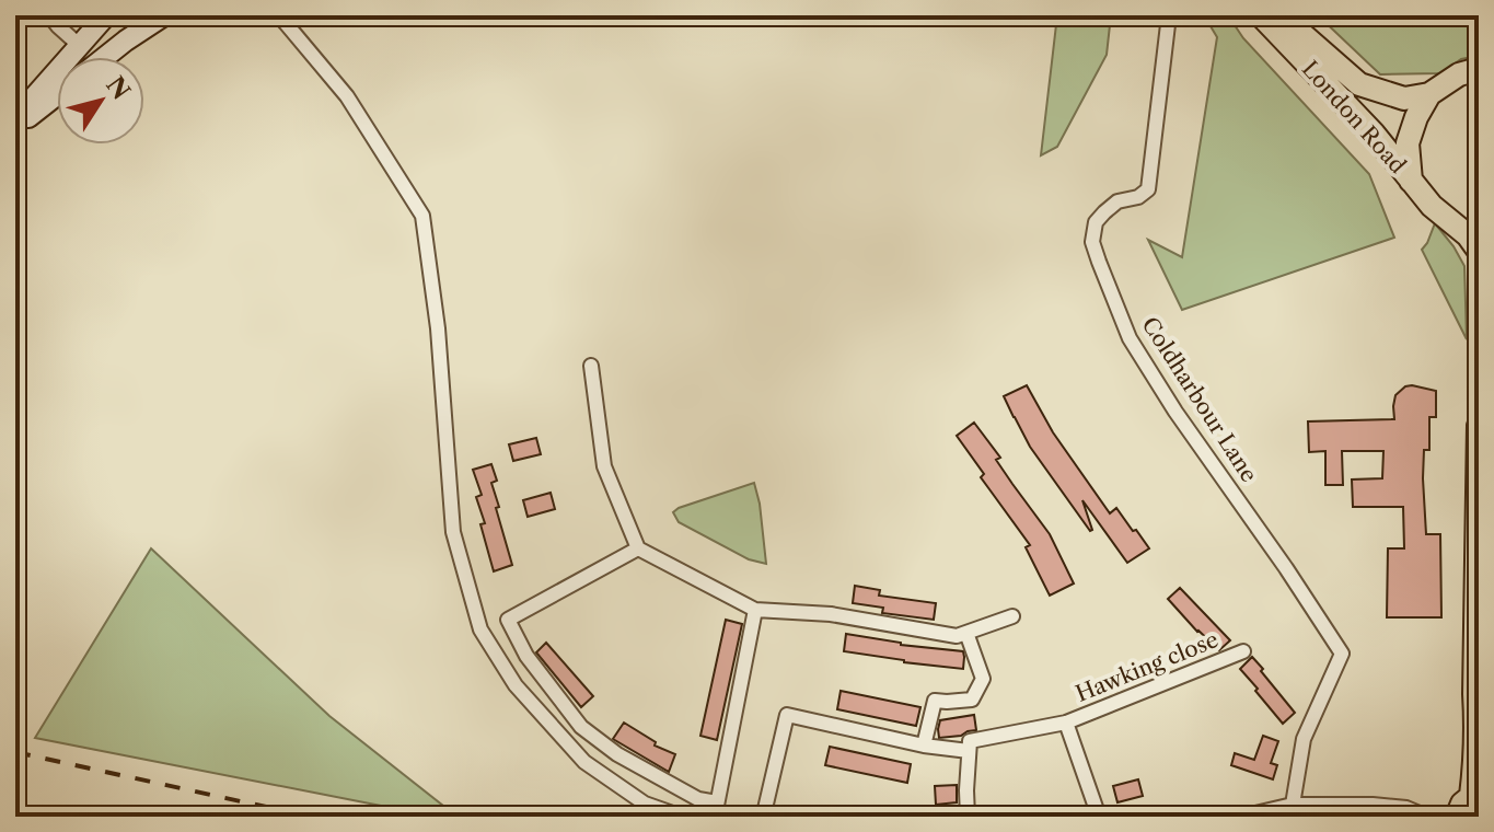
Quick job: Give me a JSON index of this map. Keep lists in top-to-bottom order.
{
  "streets": {
    "main road": ["London Road"],
    "street": ["Coldharbour Lane", "Hawking close"]
  },
  "north": "top right"
}
